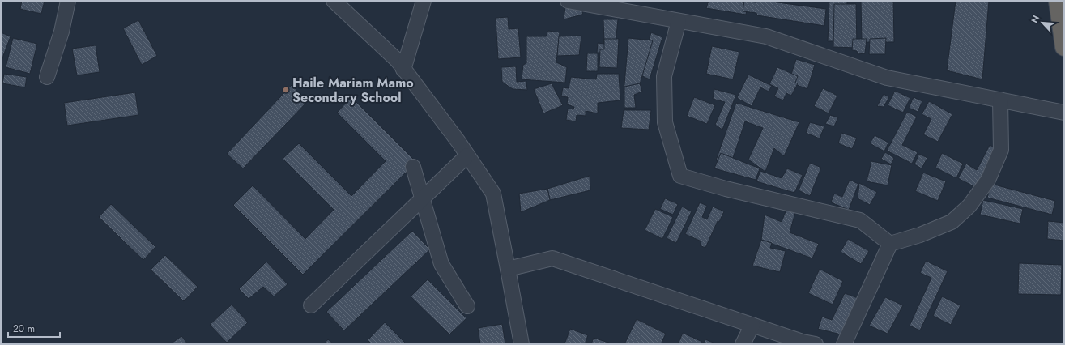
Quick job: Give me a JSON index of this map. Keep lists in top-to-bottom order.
{
  "places": ["Haile Mariam Mamo Secondary School"],
  "scale_bar": "20 m",
  "north": "top left"
}
